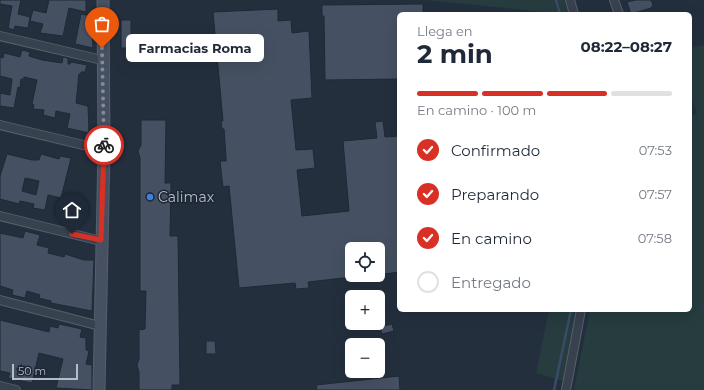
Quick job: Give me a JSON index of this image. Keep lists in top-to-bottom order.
{
  "places": ["Farmacias Roma", "Calimax"],
  "scale_bar": "50 m",
  "page": {
    "heading": ["2 min", "Llega en", "08:22–08:27"],
    "bubble": "Farmacias Roma",
    "bar": "En camino · 100 m",
    "list": [
      ["Confirmado", "07:53"],
      ["Preparando", "07:57"],
      ["En camino", "07:58"],
      "Entregado"
    ],
    "map_buttons": ["+", "−"],
    "scale": "50 m"
  }
}
